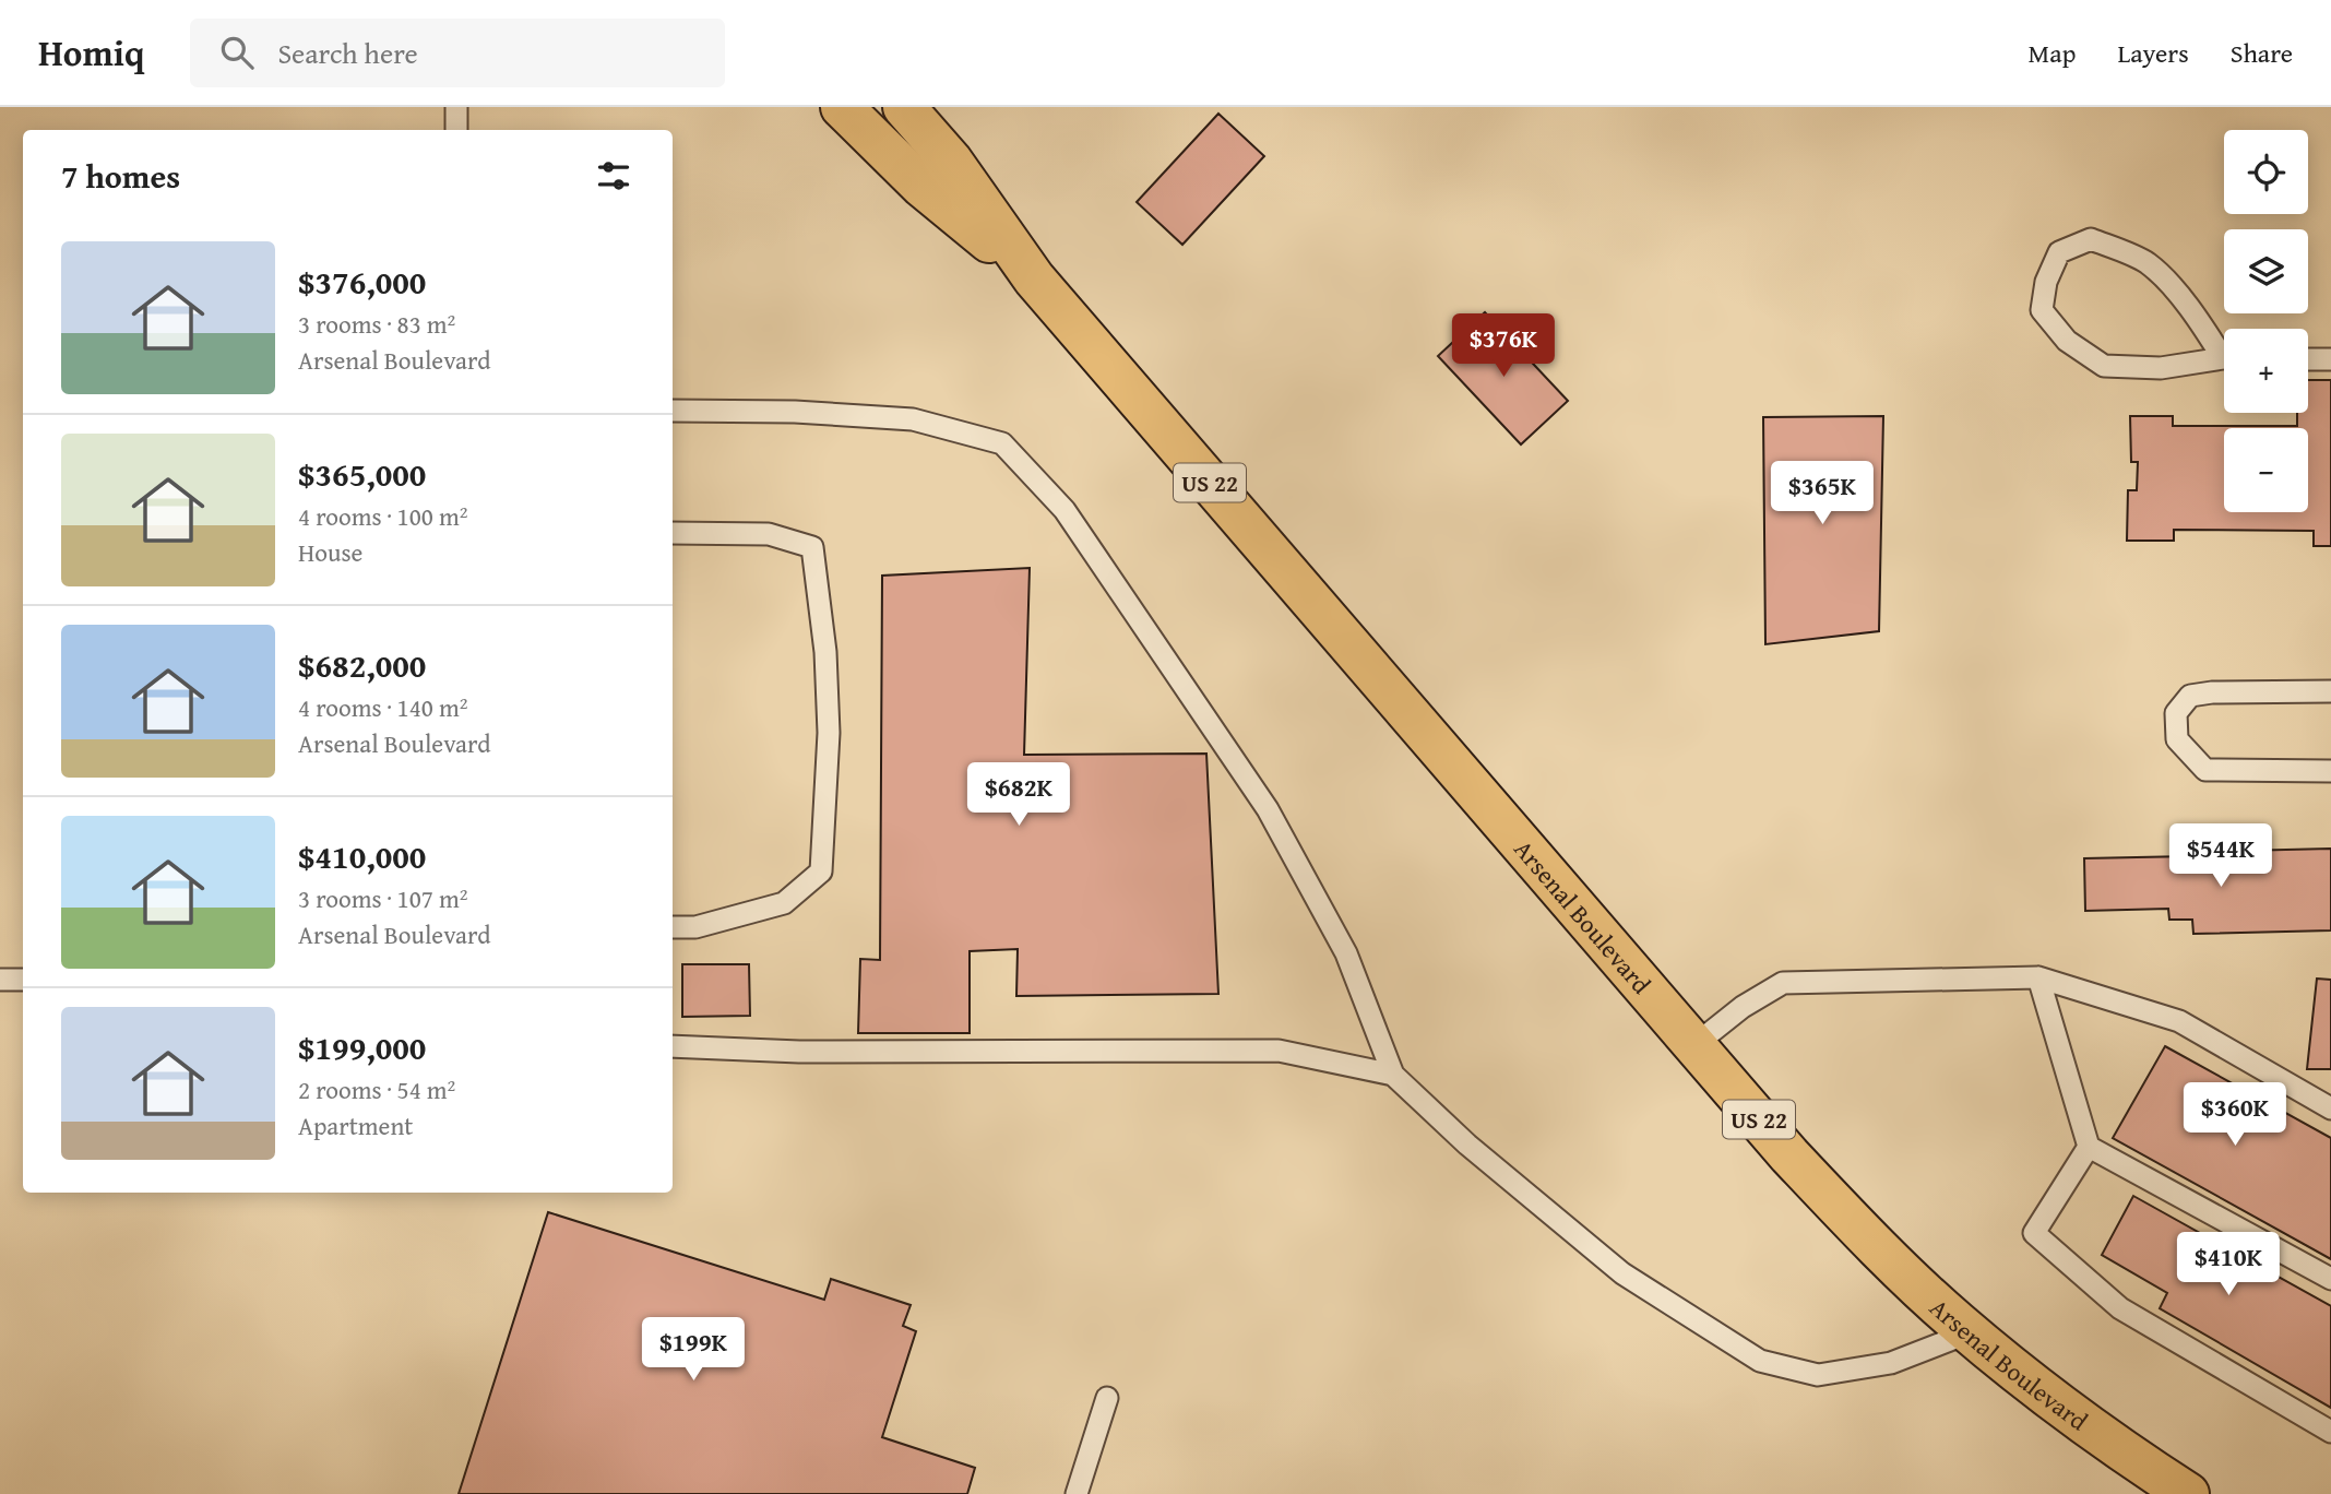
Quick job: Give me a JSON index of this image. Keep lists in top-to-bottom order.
{
  "streets": {
    "main road": ["US 22", "Arsenal Boulevard"]
  },
  "page": {
    "header": "Homiq",
    "search": "Search here",
    "nav": ["Map", "Layers", "Share"],
    "map_buttons": ["+", "−"],
    "heading": "7 homes",
    "list": [
      {
        "name": "$376,000",
        "note": "3 rooms · 83 m² · Arsenal Boulevard"
      },
      {
        "name": "$365,000",
        "note": "4 rooms · 100 m² · House"
      },
      {
        "name": "$682,000",
        "note": "4 rooms · 140 m² · Arsenal Boulevard"
      },
      {
        "name": "$410,000",
        "note": "3 rooms · 107 m² · Arsenal Boulevard"
      },
      {
        "name": "$199,000",
        "note": "2 rooms · 54 m² · Apartment"
      }
    ],
    "price": [
      "$376K",
      "$365K",
      "$682K",
      "$544K",
      "$360K",
      "$410K",
      "$199K"
    ]
  }
}
